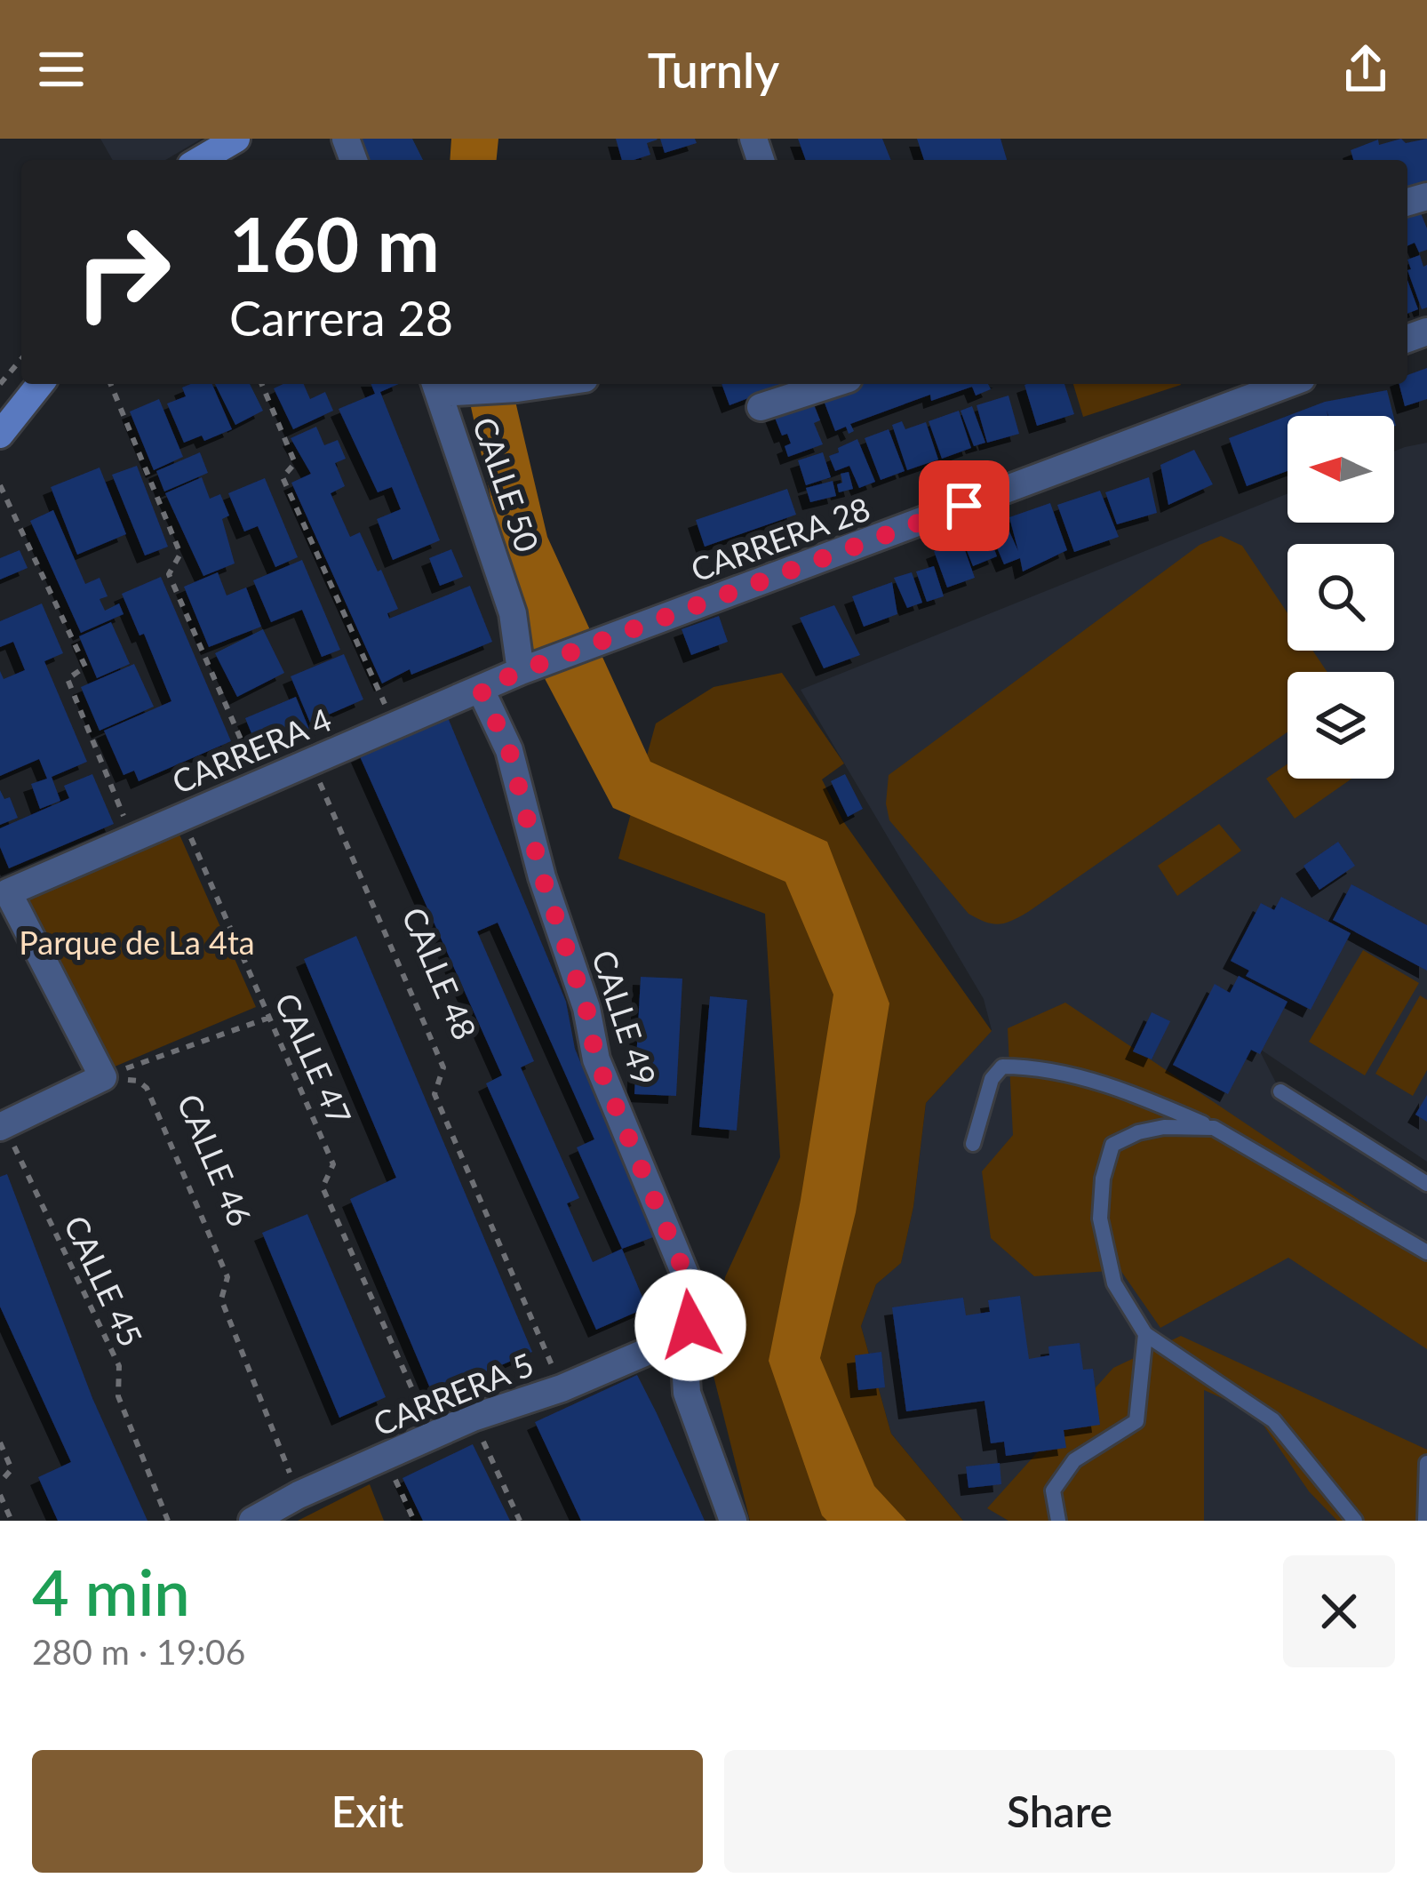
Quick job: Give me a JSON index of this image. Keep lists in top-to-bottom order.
{
  "streets": {
    "street": [
      "CALLE 50",
      "CARRERA 28",
      "CARRERA 4",
      "CALLE 49",
      "CARRERA 5"
    ],
    "path": [
      "CALLE 48",
      "CALLE 47",
      "CALLE 46",
      "CALLE 45"
    ]
  },
  "crossings": [
    ["CALLE 50", "CARRERA 28"],
    ["CALLE 50", "CARRERA 4"],
    ["CARRERA 28", "CARRERA 4"],
    ["CARRERA 4", "CALLE 48"],
    ["CARRERA 4", "CALLE 49"],
    ["CARRERA 4", "CALLE 47"],
    ["CARRERA 4", "CALLE 46"],
    ["CALLE 48", "CARRERA 5"],
    ["CALLE 49", "CARRERA 5"],
    ["CALLE 47", "CARRERA 5"],
    ["CALLE 46", "CARRERA 5"]
  ],
  "parks": ["Parque de La 4ta"],
  "north": "left",
  "page": {
    "header": "Turnly",
    "turn": ["160 m", "Carrera 28"],
    "heading": ["4 min", "280 m · 19:06"],
    "buttons": ["Exit", "Share"]
  }
}
